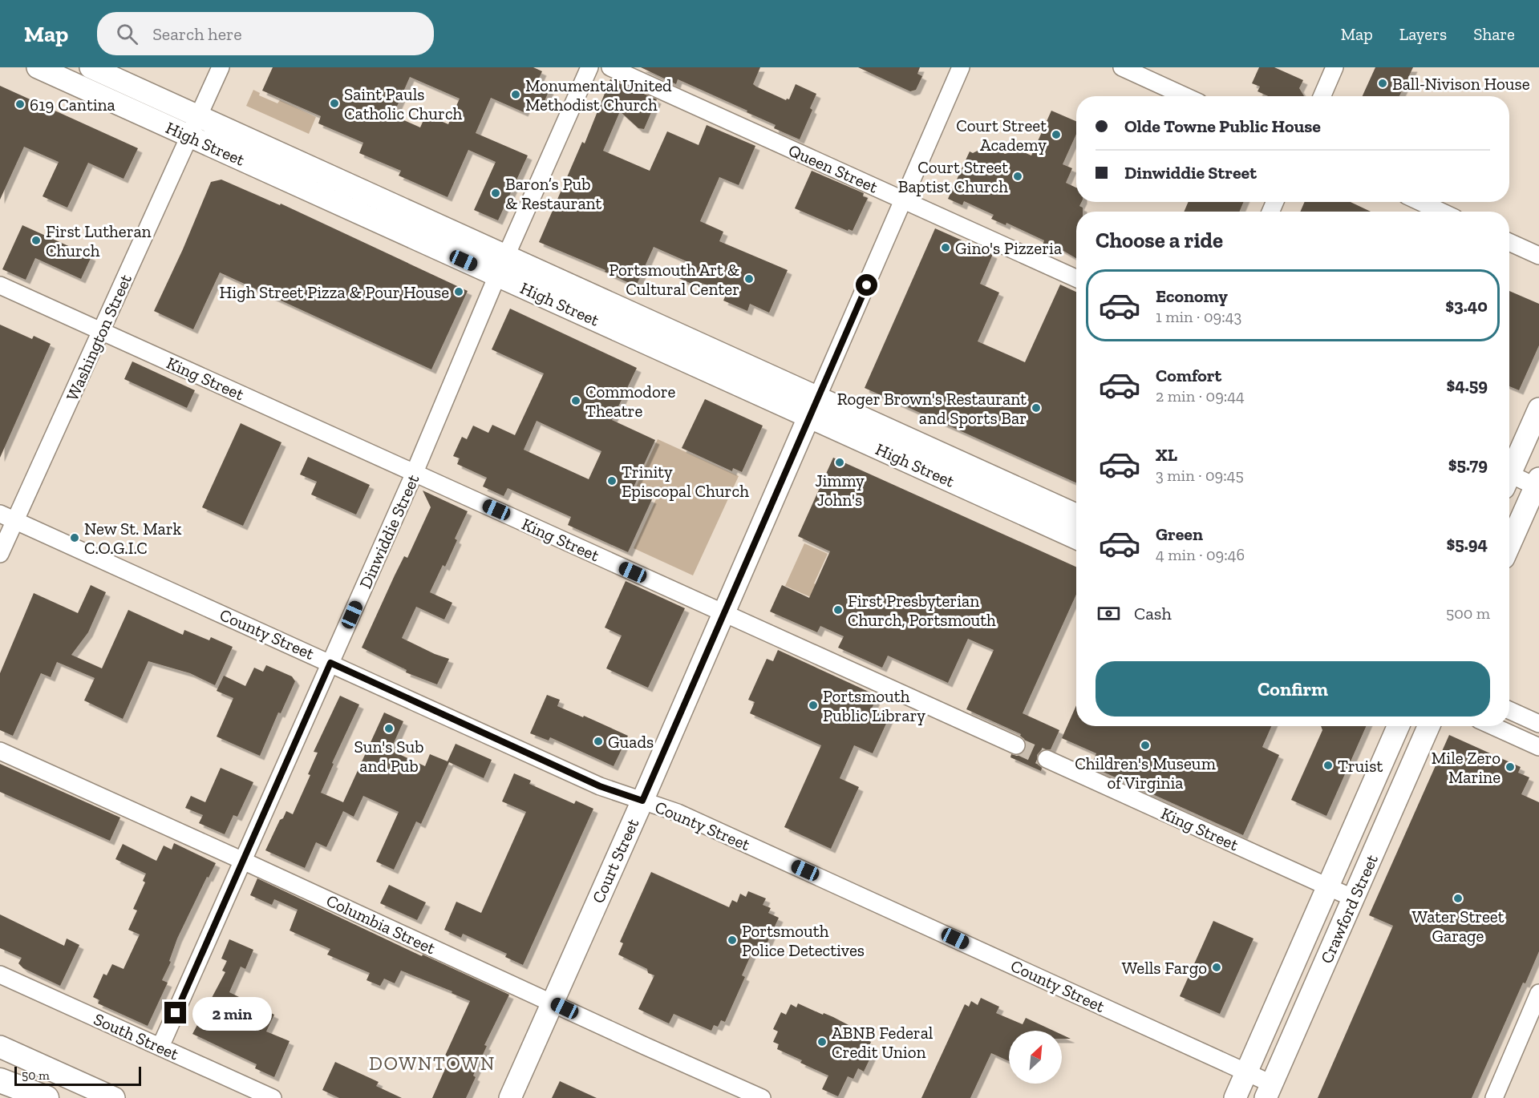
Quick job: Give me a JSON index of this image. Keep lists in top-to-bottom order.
{
  "streets": {
    "main road": ["High Street", "Court Street", "Crawford Street"],
    "street": [
      "Queen Street",
      "Washington Street",
      "King Street",
      "Dinwiddie Street",
      "County Street",
      "Columbia Street",
      "South Street"
    ]
  },
  "crossings": [
    ["High Street", "Washington Street"],
    ["High Street", "Dinwiddie Street"],
    ["High Street", "Court Street"],
    ["Queen Street", "Court Street"],
    ["Washington Street", "King Street"],
    ["Washington Street", "County Street"],
    ["King Street", "Dinwiddie Street"],
    ["King Street", "Court Street"],
    ["King Street", "Crawford Street"],
    ["Dinwiddie Street", "County Street"],
    ["Dinwiddie Street", "Columbia Street"],
    ["Dinwiddie Street", "South Street"],
    ["County Street", "Court Street"],
    ["County Street", "Crawford Street"],
    ["Court Street", "Columbia Street"]
  ],
  "districts": ["DOWNTOWN"],
  "places": [
    "Ball-Nivison House",
    "Monumental United Methodist Church",
    "Saint Pauls Catholic Church",
    "619 Cantina",
    "Court Street Academy",
    "Court Street Baptist Church",
    "Baron’s Pub & Restaurant",
    "First Lutheran Church",
    "Gino's Pizzeria",
    "Portsmouth Art & Cultural Center",
    "High Street Pizza & Pour House",
    "Commodore Theatre",
    "Roger Brown's Restaurant and Sports Bar",
    "Jimmy John's",
    "Trinity Episcopal Church",
    "New St. Mark C.O.G.I.C",
    "First Presbyterian Church, Portsmouth",
    "Portsmouth Public Library",
    "Sun's Sub and Pub",
    "Guads",
    "Children's Museum of Virginia",
    "Truist",
    "Mile Zero Marine",
    "Water Street Garage",
    "Portsmouth Police Detectives",
    "Wells Fargo",
    "ABNB Federal Credit Union"
  ],
  "scale_bar": "50 m",
  "north": "top right",
  "page": {
    "header": "Map",
    "search": "Search here",
    "nav": ["Map", "Layers", "Share"],
    "banner": ["Olde Towne Public House", "Dinwiddie Street"],
    "heading": "Choose a ride",
    "list": [
      {
        "name": "Economy",
        "note": "1 min · 09:43",
        "value": "$3.40"
      },
      {
        "name": "Comfort",
        "note": "2 min · 09:44",
        "value": "$4.59"
      },
      {
        "name": "XL",
        "note": "3 min · 09:45",
        "value": "$5.79"
      },
      {
        "name": "Green",
        "note": "4 min · 09:46",
        "value": "$5.94"
      }
    ],
    "pay": ["Cash", "500 m"],
    "buttons": "Confirm",
    "bubble": "2 min",
    "scale": "50 m"
  }
}
